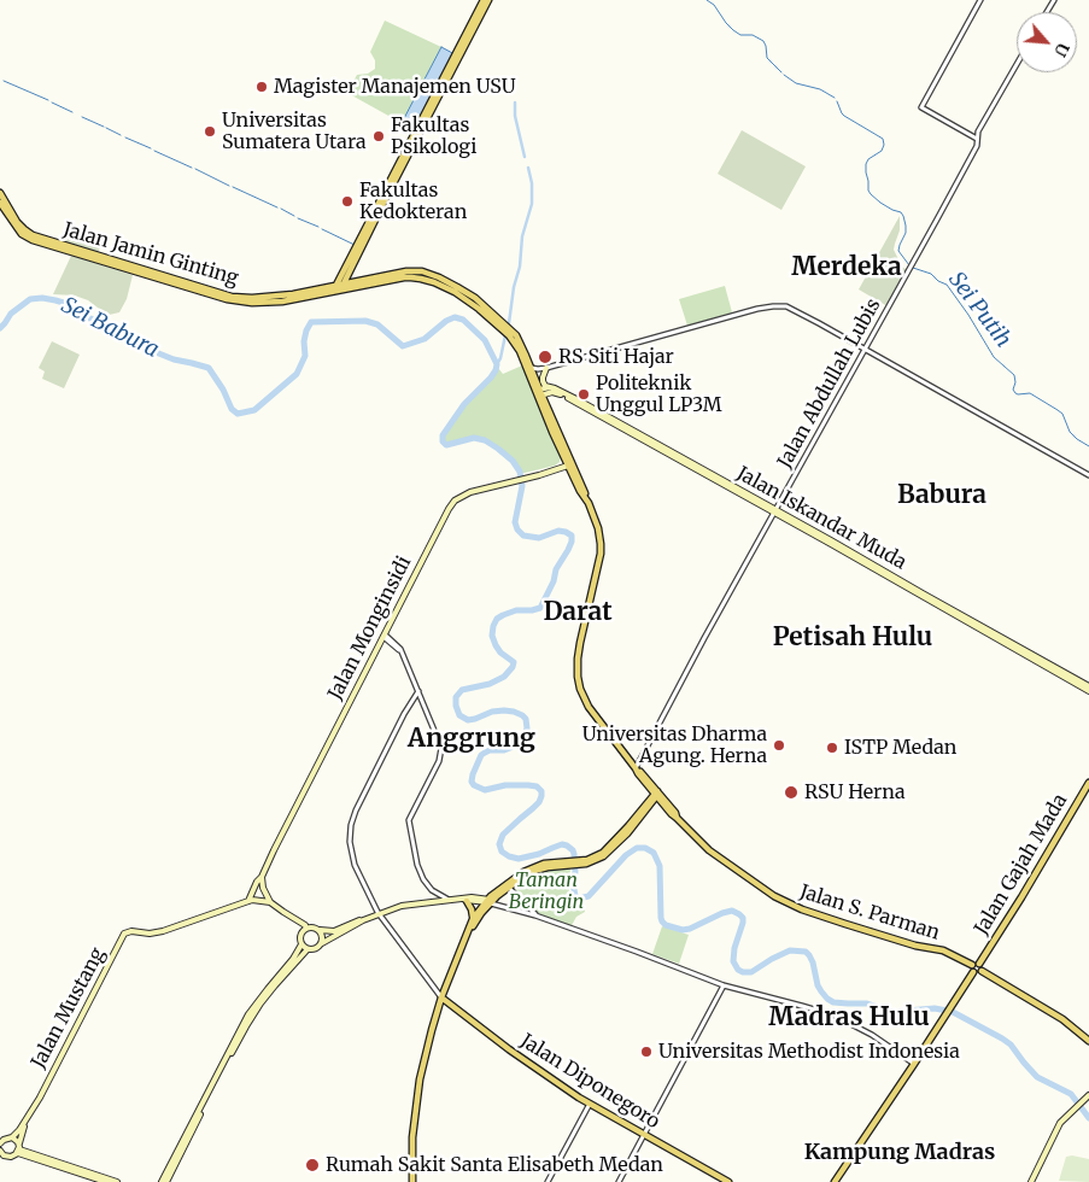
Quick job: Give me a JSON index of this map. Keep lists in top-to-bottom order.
{
  "streets": {
    "main road": [
      "Jalan Jamin Ginting",
      "Jalan Iskandar Muda",
      "Jalan Monginsidi",
      "Jalan Gajah Mada",
      "Jalan S. Parman",
      "Jalan Mustang",
      "Jalan Diponegoro"
    ],
    "street": ["Jalan Abdullah Lubis"]
  },
  "crossings": [
    ["Jalan Jamin Ginting", "Jalan Iskandar Muda"],
    ["Jalan Abdullah Lubis", "Jalan Iskandar Muda"],
    ["Jalan Abdullah Lubis", "Jalan S. Parman"],
    ["Jalan Monginsidi", "Jalan Mustang"]
  ],
  "districts": [
    "Merdeka",
    "Babura",
    "Darat",
    "Petisah Hulu",
    "Anggrung",
    "Madras Hulu",
    "Kampung Madras"
  ],
  "water": ["Sei Putih", "Sei Babura"],
  "parks": ["Taman Beringin"],
  "places": [
    "Magister Manajemen USU",
    "Universitas Sumatera Utara",
    "Fakultas Psikologi",
    "Fakultas Kedokteran",
    "RS Siti Hajar",
    "Politeknik Unggul LP3M",
    "Universitas Dharma Agung. Herna",
    "ISTP Medan",
    "RSU Herna",
    "Universitas Methodist Indonesia",
    "Rumah Sakit Santa Elisabeth Medan"
  ],
  "north": "bottom right"
}
